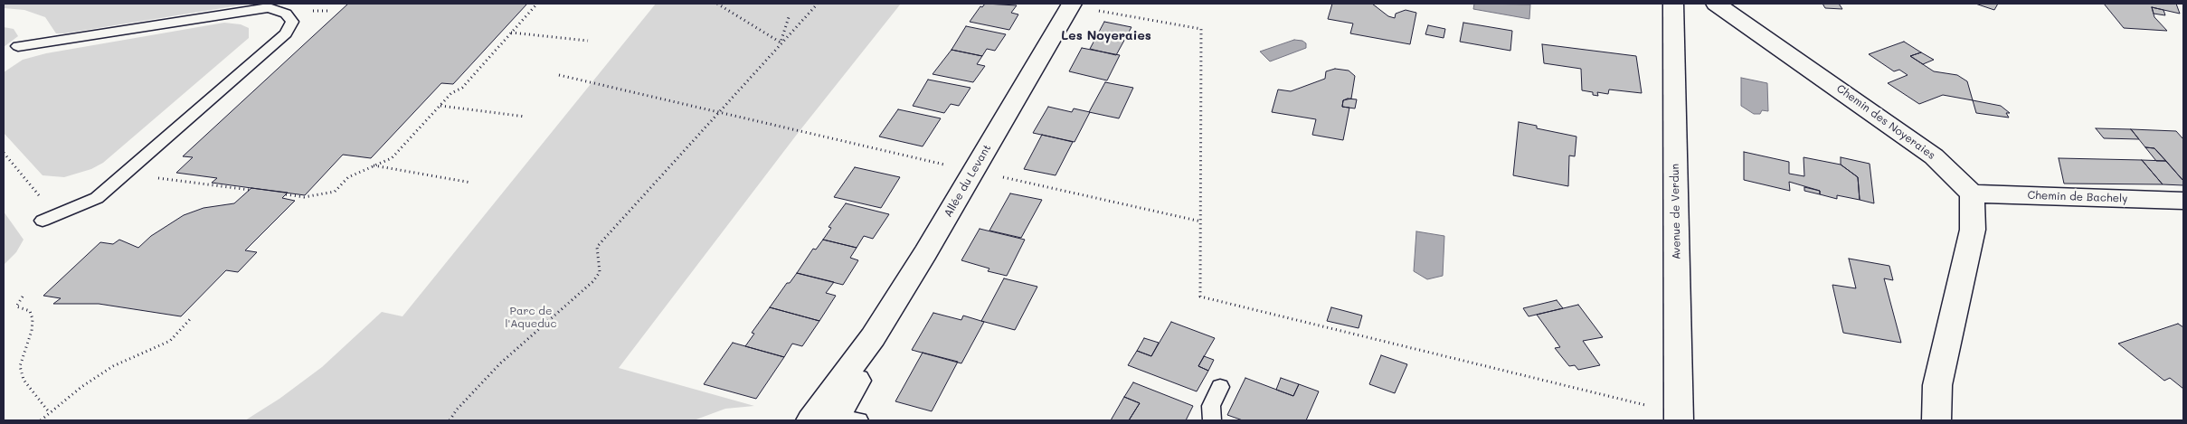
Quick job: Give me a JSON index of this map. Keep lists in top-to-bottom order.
{
  "streets": {
    "street": [
      "Chemin des Noyeraies",
      "Allée du Levant",
      "Chemin de Bachely",
      "Avenue de Verdun"
    ]
  },
  "crossings": [
    ["Chemin des Noyeraies", "Chemin de Bachely"]
  ],
  "districts": ["Les Noyeraies"],
  "parks": ["Parc de l'Aqueduc"]
}
